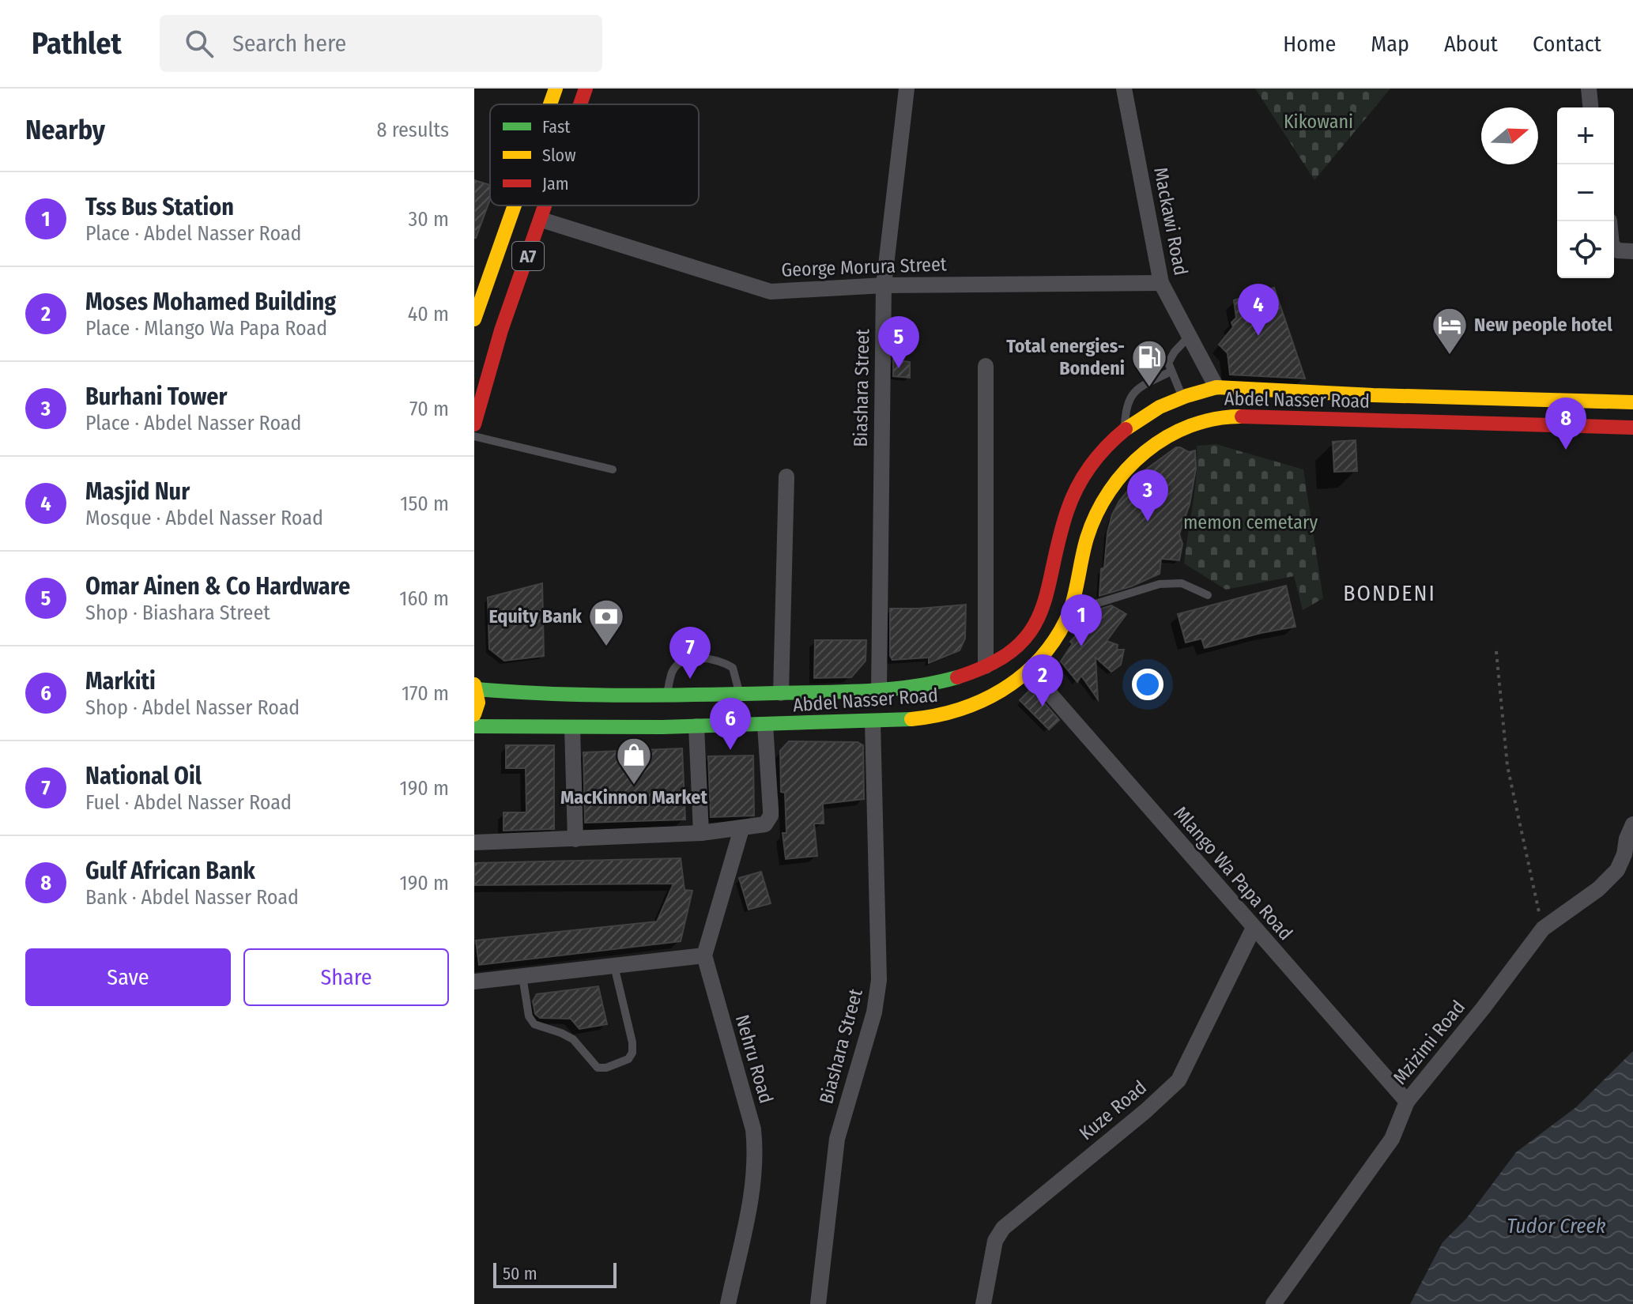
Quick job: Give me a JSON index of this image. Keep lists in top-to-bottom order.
{
  "streets": {
    "main road": ["A7", "Abdel Nasser Road"],
    "street": [
      "Mackawi Road",
      "George Morura Street",
      "Biashara Street",
      "Mlango Wa Papa Road",
      "Mzizimi Road",
      "Nehru Road",
      "Kuze Road"
    ]
  },
  "crossings": [
    ["Mackawi Road", "George Morura Street"],
    ["Mackawi Road", "Abdel Nasser Road"],
    ["A7", "George Morura Street"],
    ["George Morura Street", "Biashara Street"],
    ["Biashara Street", "Abdel Nasser Road"],
    ["Abdel Nasser Road", "Mlango Wa Papa Road"],
    ["Mlango Wa Papa Road", "Mzizimi Road"],
    ["Mlango Wa Papa Road", "Kuze Road"]
  ],
  "districts": ["BONDENI"],
  "water": ["Tudor Creek"],
  "parks": ["Kikowani", "memon cemetary"],
  "places": {
    "hotel": ["New people hotel"],
    "fuel station": ["Total energies- Bondeni"],
    "bank": ["Equity Bank"],
    "shop": ["MacKinnon Market"]
  },
  "legend": ["Fast", "Slow", "Jam"],
  "scale_bar": "50 m",
  "north": "right",
  "page": {
    "header": "Pathlet",
    "search": "Search here",
    "nav": [
      "Home",
      "Map",
      "About",
      "Contact"
    ],
    "heading": ["Nearby", "8 results"],
    "map_buttons": ["+", "−"],
    "list": [
      {
        "mark": "1",
        "name": "Tss Bus Station",
        "note": "Place · Abdel Nasser Road",
        "value": "30 m"
      },
      {
        "mark": "2",
        "name": "Moses Mohamed Building",
        "note": "Place · Mlango Wa Papa Road",
        "value": "40 m"
      },
      {
        "mark": "3",
        "name": "Burhani Tower",
        "note": "Place · Abdel Nasser Road",
        "value": "70 m"
      },
      {
        "mark": "4",
        "name": "Masjid Nur",
        "note": "Mosque · Abdel Nasser Road",
        "value": "150 m"
      },
      {
        "mark": "5",
        "name": "Omar Ainen & Co Hardware",
        "note": "Shop · Biashara Street",
        "value": "160 m"
      },
      {
        "mark": "6",
        "name": "Markiti",
        "note": "Shop · Abdel Nasser Road",
        "value": "170 m"
      },
      {
        "mark": "7",
        "name": "National Oil",
        "note": "Fuel · Abdel Nasser Road",
        "value": "190 m"
      },
      {
        "mark": "8",
        "name": "Gulf African Bank",
        "note": "Bank · Abdel Nasser Road",
        "value": "190 m"
      }
    ],
    "pins": [
      "4",
      "5",
      "8",
      "3",
      "1",
      "7",
      "2",
      "6"
    ],
    "buttons": ["Save", "Share"],
    "scale": "50 m"
  }
}
